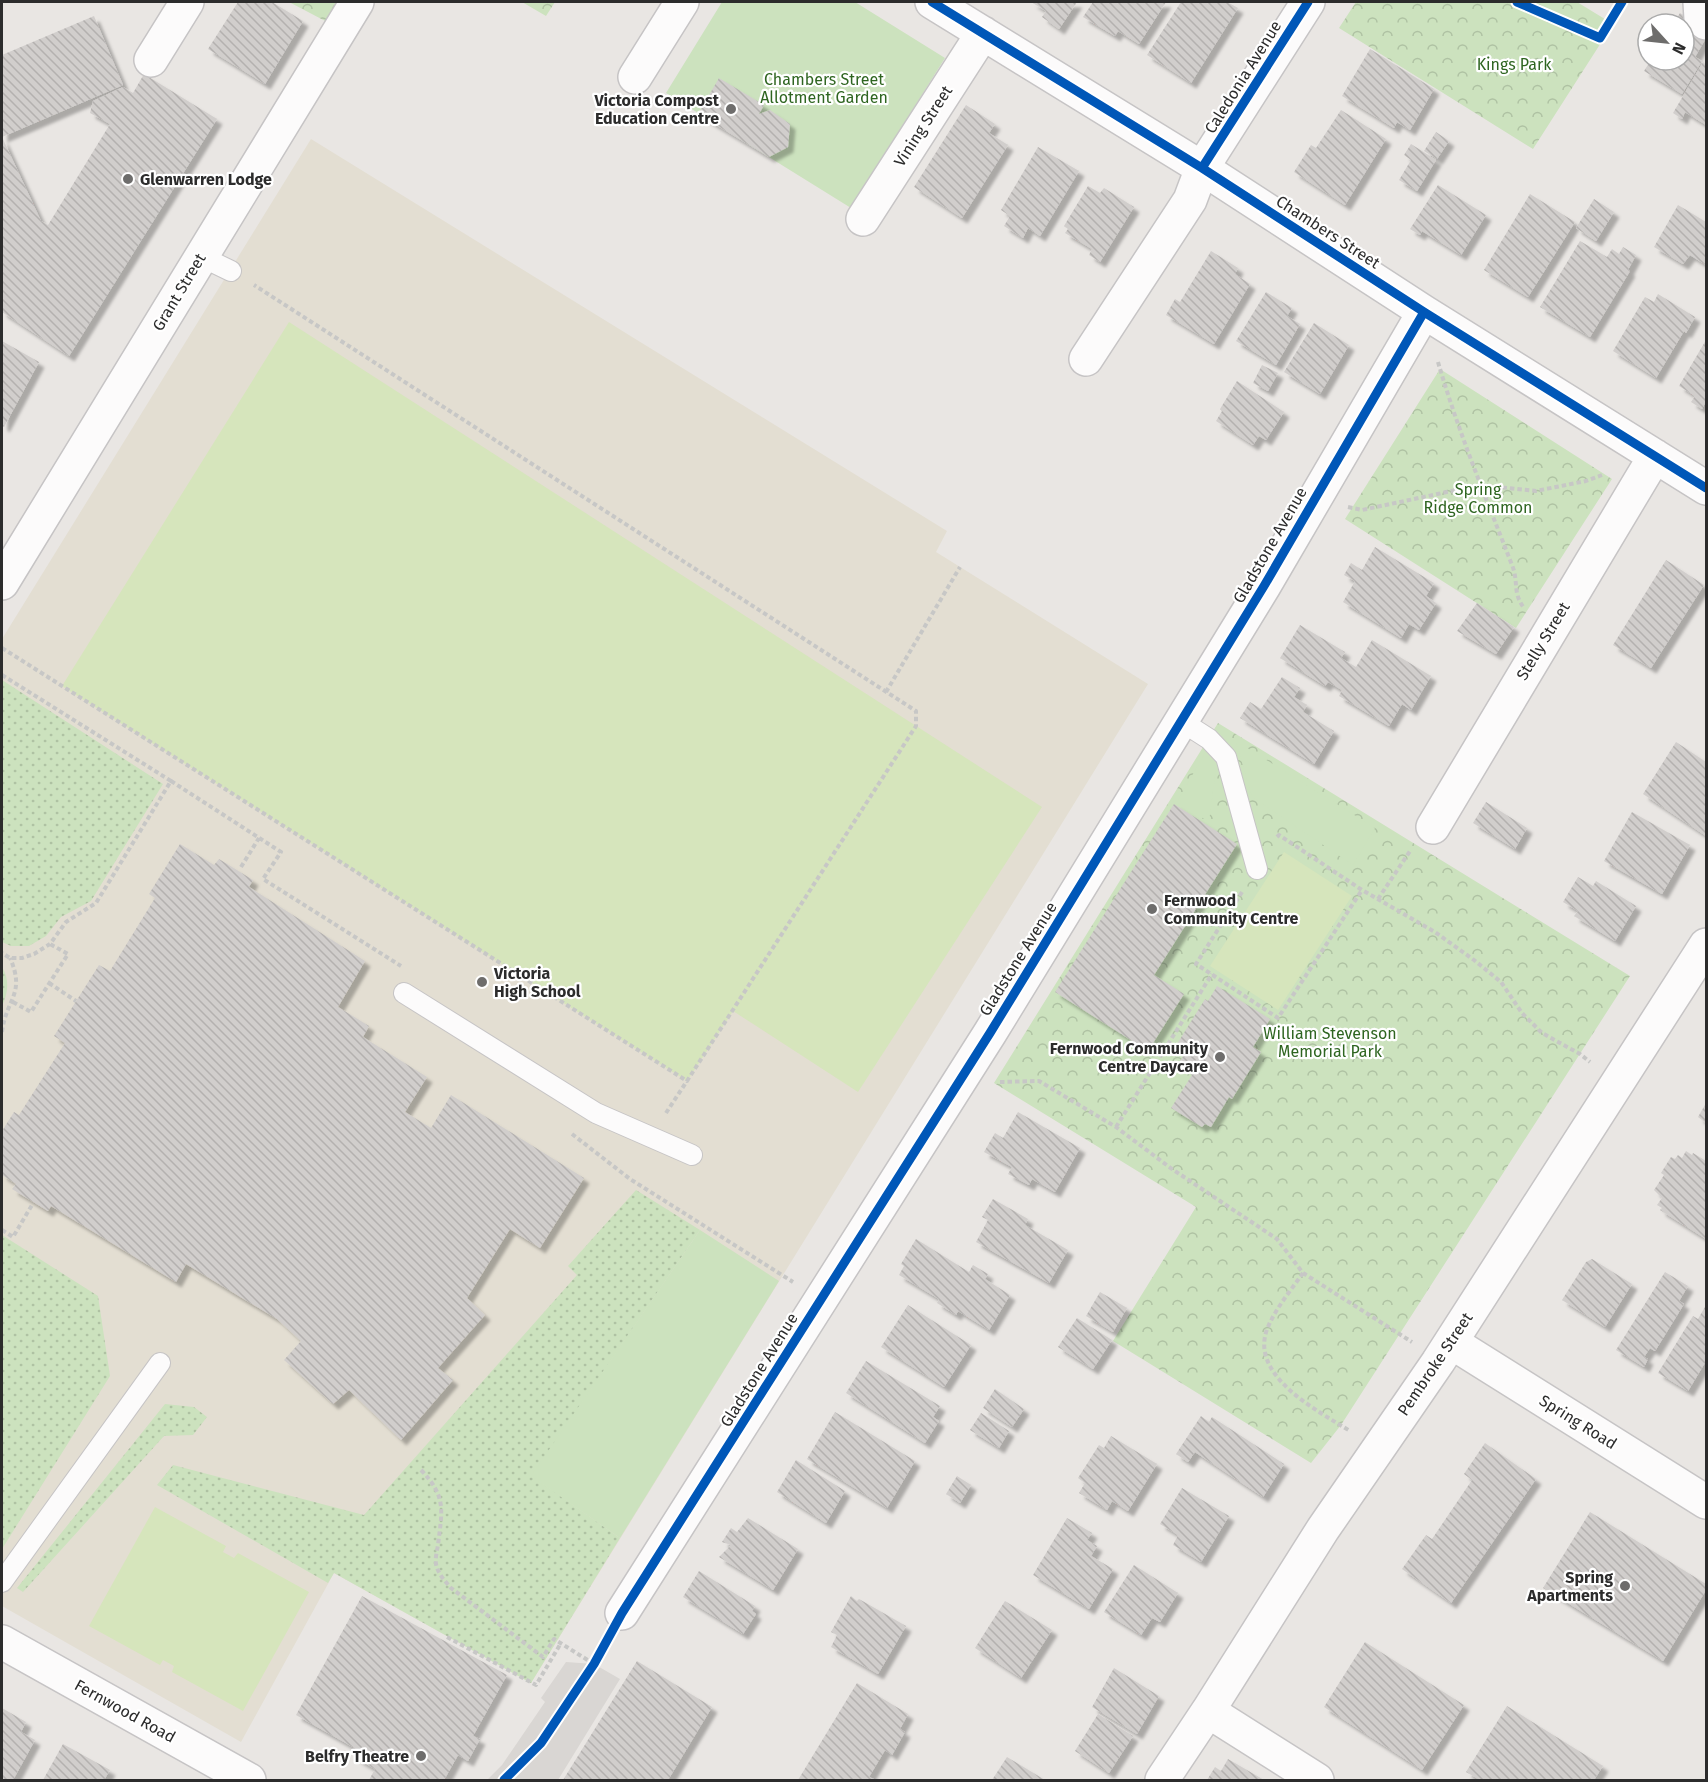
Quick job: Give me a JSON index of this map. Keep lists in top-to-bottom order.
{
  "streets": {
    "street": [
      "Caledonia Avenue",
      "Vining Street",
      "Chambers Street",
      "Grant Street",
      "Gladstone Avenue",
      "Stelly Street",
      "Pembroke Street",
      "Spring Road",
      "Fernwood Road"
    ]
  },
  "crossings": [
    ["Caledonia Avenue", "Chambers Street"],
    ["Vining Street", "Chambers Street"],
    ["Chambers Street", "Gladstone Avenue"],
    ["Chambers Street", "Stelly Street"],
    ["Pembroke Street", "Spring Road"]
  ],
  "parks": [
    "Kings Park",
    "Chambers Street Allotment Garden",
    "Spring Ridge Common",
    "William Stevenson Memorial Park"
  ],
  "places": [
    "Victoria Compost Education Centre",
    "Glenwarren Lodge",
    "Fernwood Community Centre",
    "Victoria High School",
    "Fernwood Community Centre Daycare",
    "Spring Apartments",
    "Belfry Theatre"
  ],
  "north": "bottom right"
}
